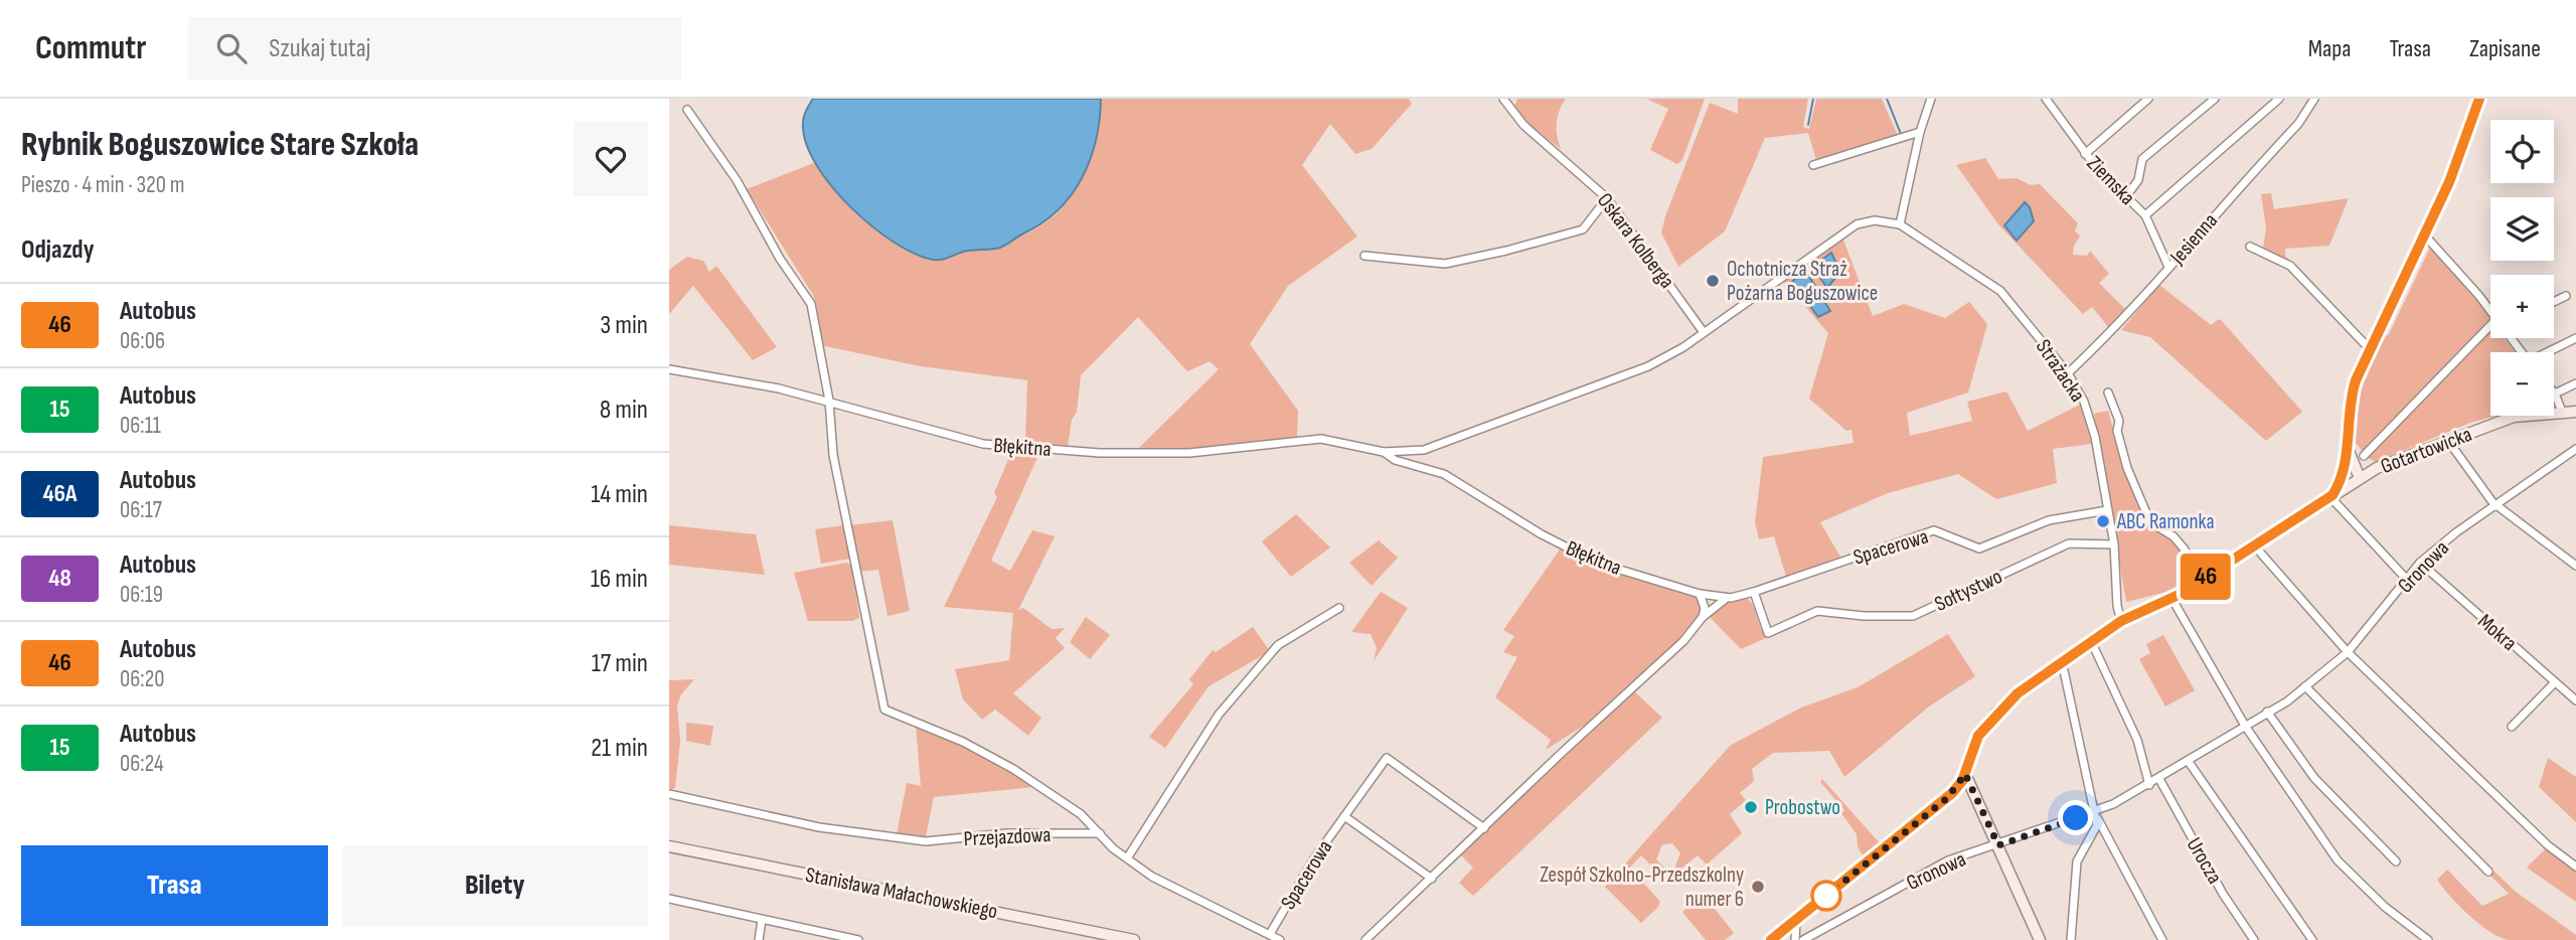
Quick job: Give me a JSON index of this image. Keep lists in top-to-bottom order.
{
  "streets": {
    "street": [
      "Ziemska",
      "Jesienna",
      "Oskara Kolberga",
      "Strażacka",
      "Błękitna",
      "Gotartowicka",
      "Spacerowa",
      "Gronowa",
      "Sołtystwo",
      "Mokra",
      "Przejazdowa",
      "Urocza",
      "Stanisława Małachowskiego"
    ]
  },
  "crossings": [
    ["Ziemska", "Jesienna"],
    ["Jesienna", "Strażacka"],
    ["Oskara Kolberga", "Błękitna"],
    ["Strażacka", "Spacerowa"],
    ["Strażacka", "Sołtystwo"],
    ["Błękitna", "Spacerowa"],
    ["Błękitna", "Przejazdowa"],
    ["Spacerowa", "Sołtystwo"],
    ["Gronowa", "Mokra"],
    ["Gronowa", "Urocza"]
  ],
  "places": [
    "Ochotnicza Straż Pożarna Boguszowice",
    "ABC Ramonka",
    "Probostwo",
    "Zespół Szkolno-Przedszkolny numer 6"
  ],
  "lines": ["bus line 46"],
  "page": {
    "header": "Commutr",
    "search": "Szukaj tutaj",
    "nav": ["Mapa", "Trasa", "Zapisane"],
    "heading": [
      ["Rybnik Boguszowice Stare Szkoła", "Pieszo · 4 min · 320 m"],
      "Odjazdy"
    ],
    "on_map": "46",
    "map_buttons": ["+", "−"],
    "list": [
      {
        "mark": "46",
        "name": "Autobus",
        "note": "06:06",
        "value": "3 min"
      },
      {
        "mark": "15",
        "name": "Autobus",
        "note": "06:11",
        "value": "8 min"
      },
      {
        "mark": "46A",
        "name": "Autobus",
        "note": "06:17",
        "value": "14 min"
      },
      {
        "mark": "48",
        "name": "Autobus",
        "note": "06:19",
        "value": "16 min"
      },
      {
        "mark": "46",
        "name": "Autobus",
        "note": "06:20",
        "value": "17 min"
      },
      {
        "mark": "15",
        "name": "Autobus",
        "note": "06:24",
        "value": "21 min"
      }
    ],
    "buttons": ["Trasa", "Bilety"]
  }
}
